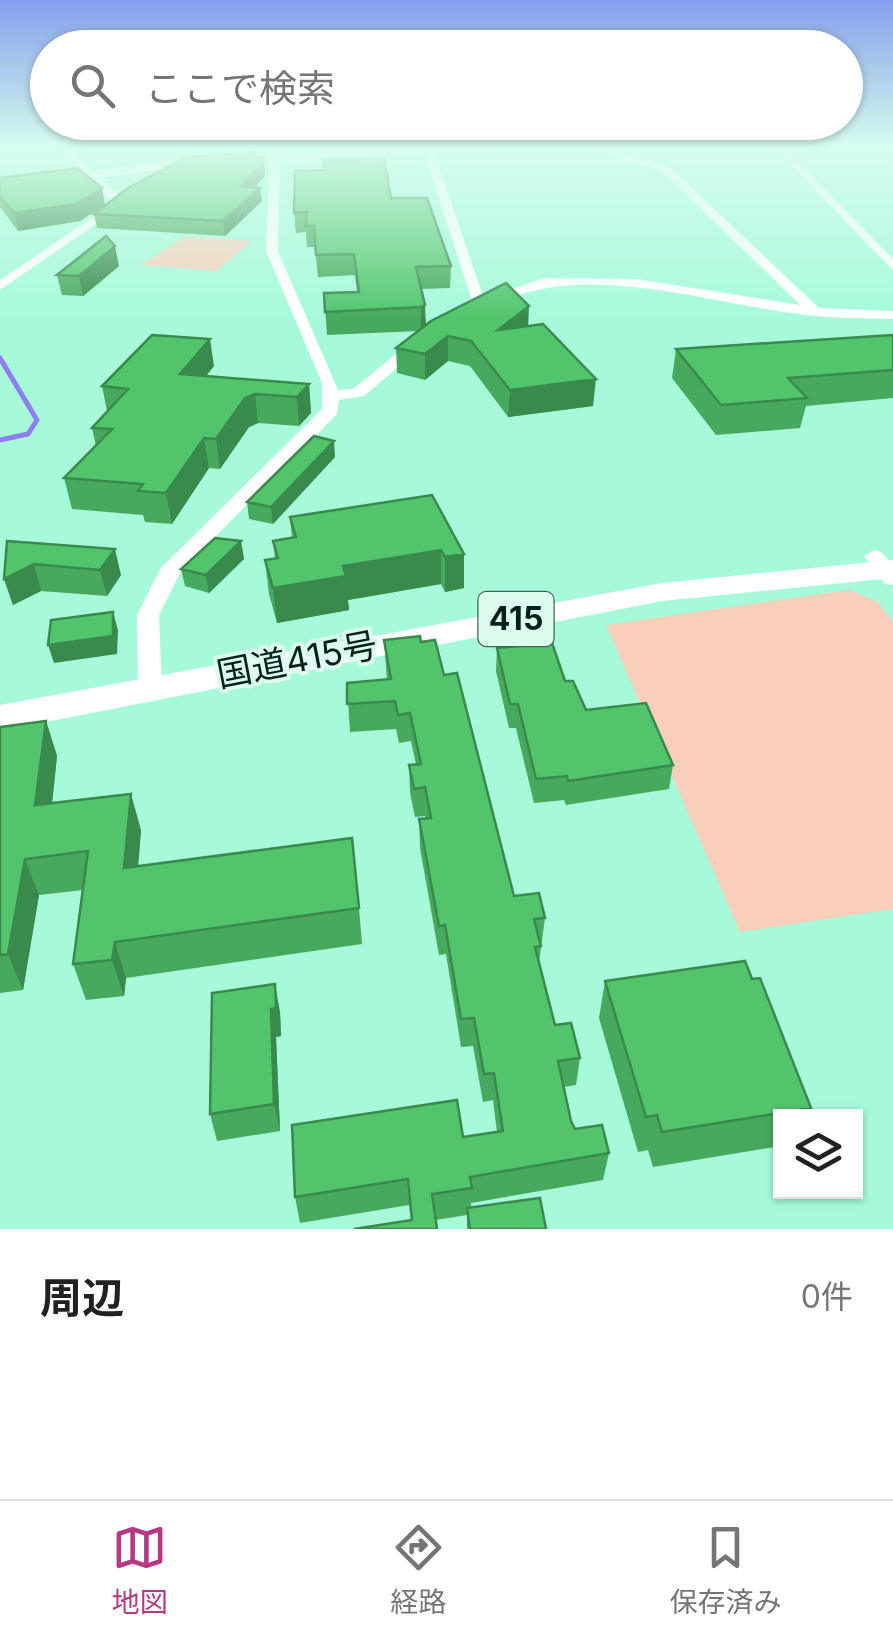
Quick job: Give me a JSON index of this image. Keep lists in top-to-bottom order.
{
  "streets": {
    "highway": ["415", "国道415号"]
  },
  "page": {
    "search": "ここで検索",
    "heading": ["周辺", "0件"],
    "nav": ["地図", "経路", "保存済み"]
  }
}
